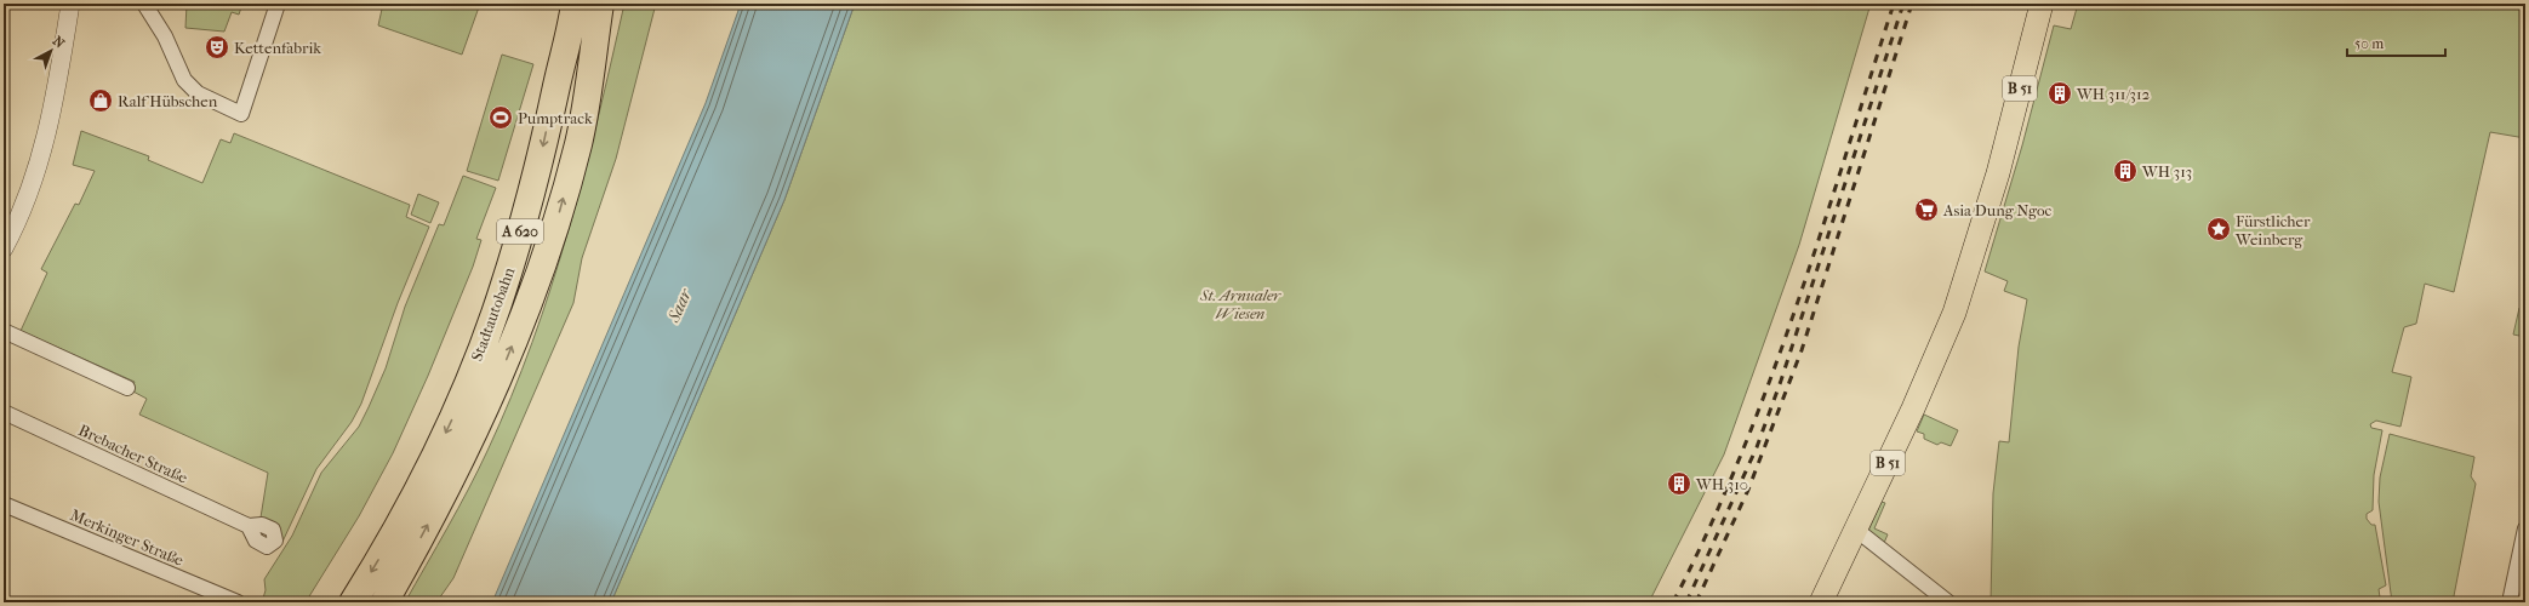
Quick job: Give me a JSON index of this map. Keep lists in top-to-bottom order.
{
  "streets": {
    "highway": ["A 620", "Stadtautobahn"],
    "main road": ["B 51"],
    "street": ["Brebacher Straße", "Merkinger Straße"]
  },
  "water": ["Saar"],
  "parks": ["St. Arnualer Wiesen"],
  "places": {
    "theatre": ["Kettenfabrik"],
    "building": ["WH 311/312", "WH 313", "WH 310"],
    "shop": ["Ralf Hübschen"],
    "sports": ["Pumptrack"],
    "supermarket": ["Asia Dung Ngoc"],
    "place": ["Fürstlicher Weinberg"]
  },
  "scale_bar": "50 m",
  "north": "top right"
}
